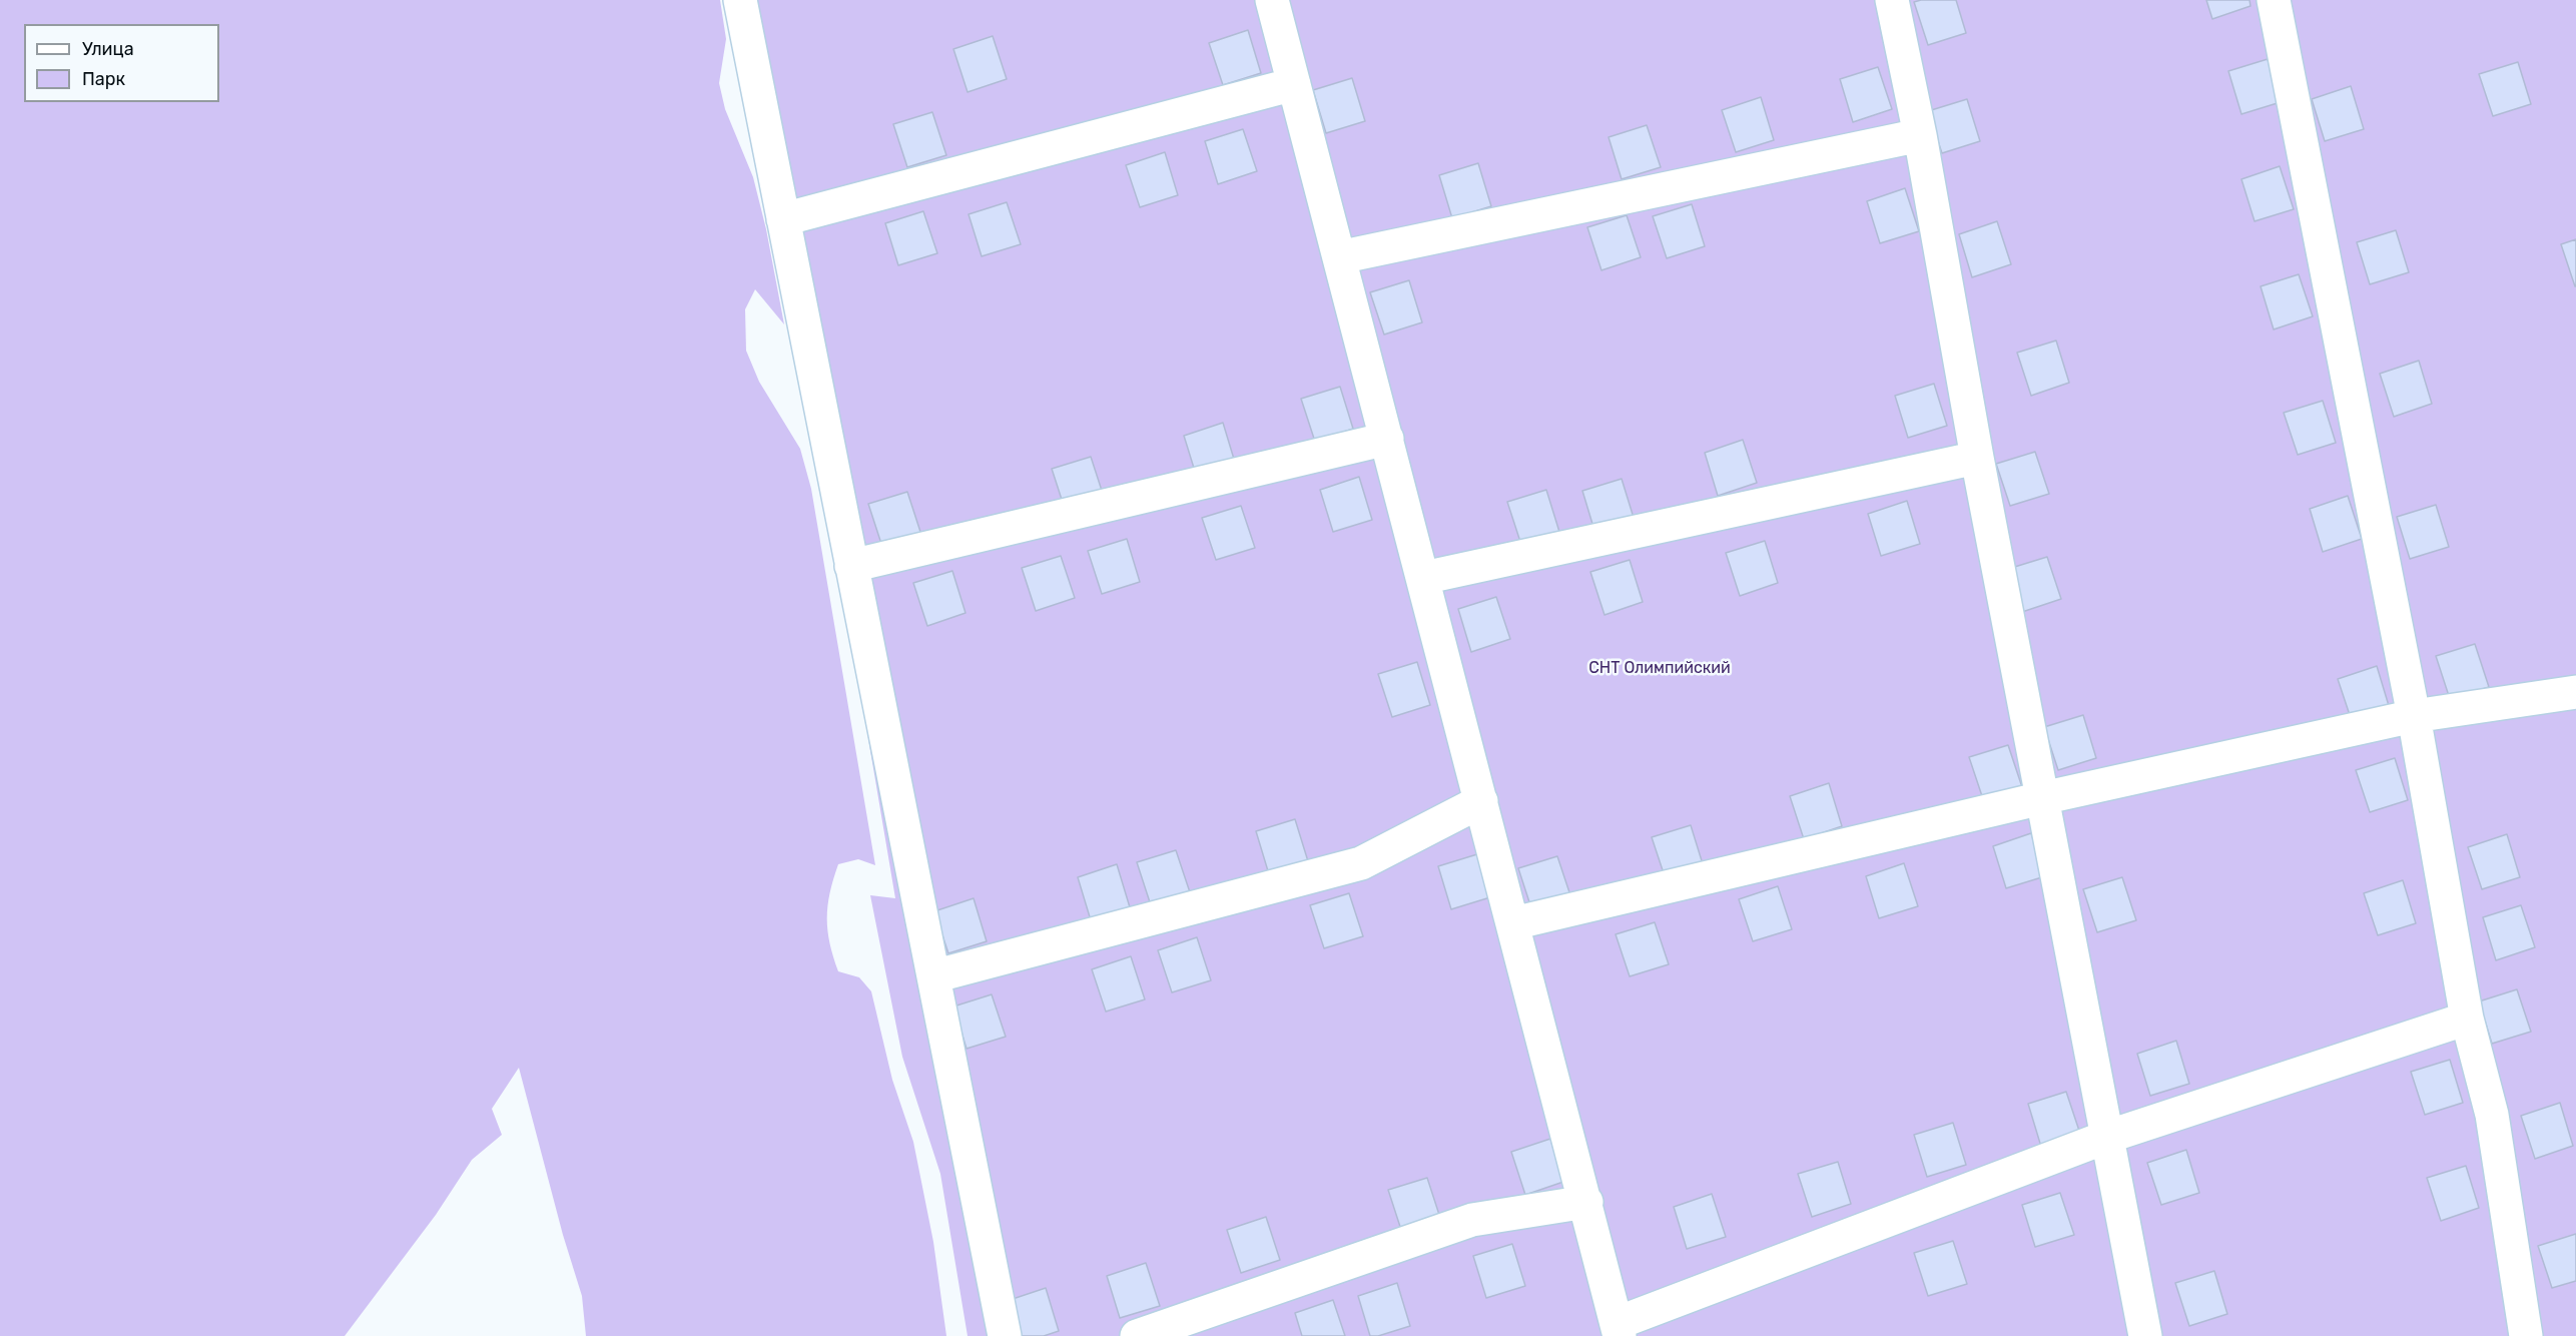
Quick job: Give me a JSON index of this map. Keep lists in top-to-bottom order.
{
  "parks": ["СНТ Олимпийский"],
  "legend": ["Улица", "Парк"]
}
